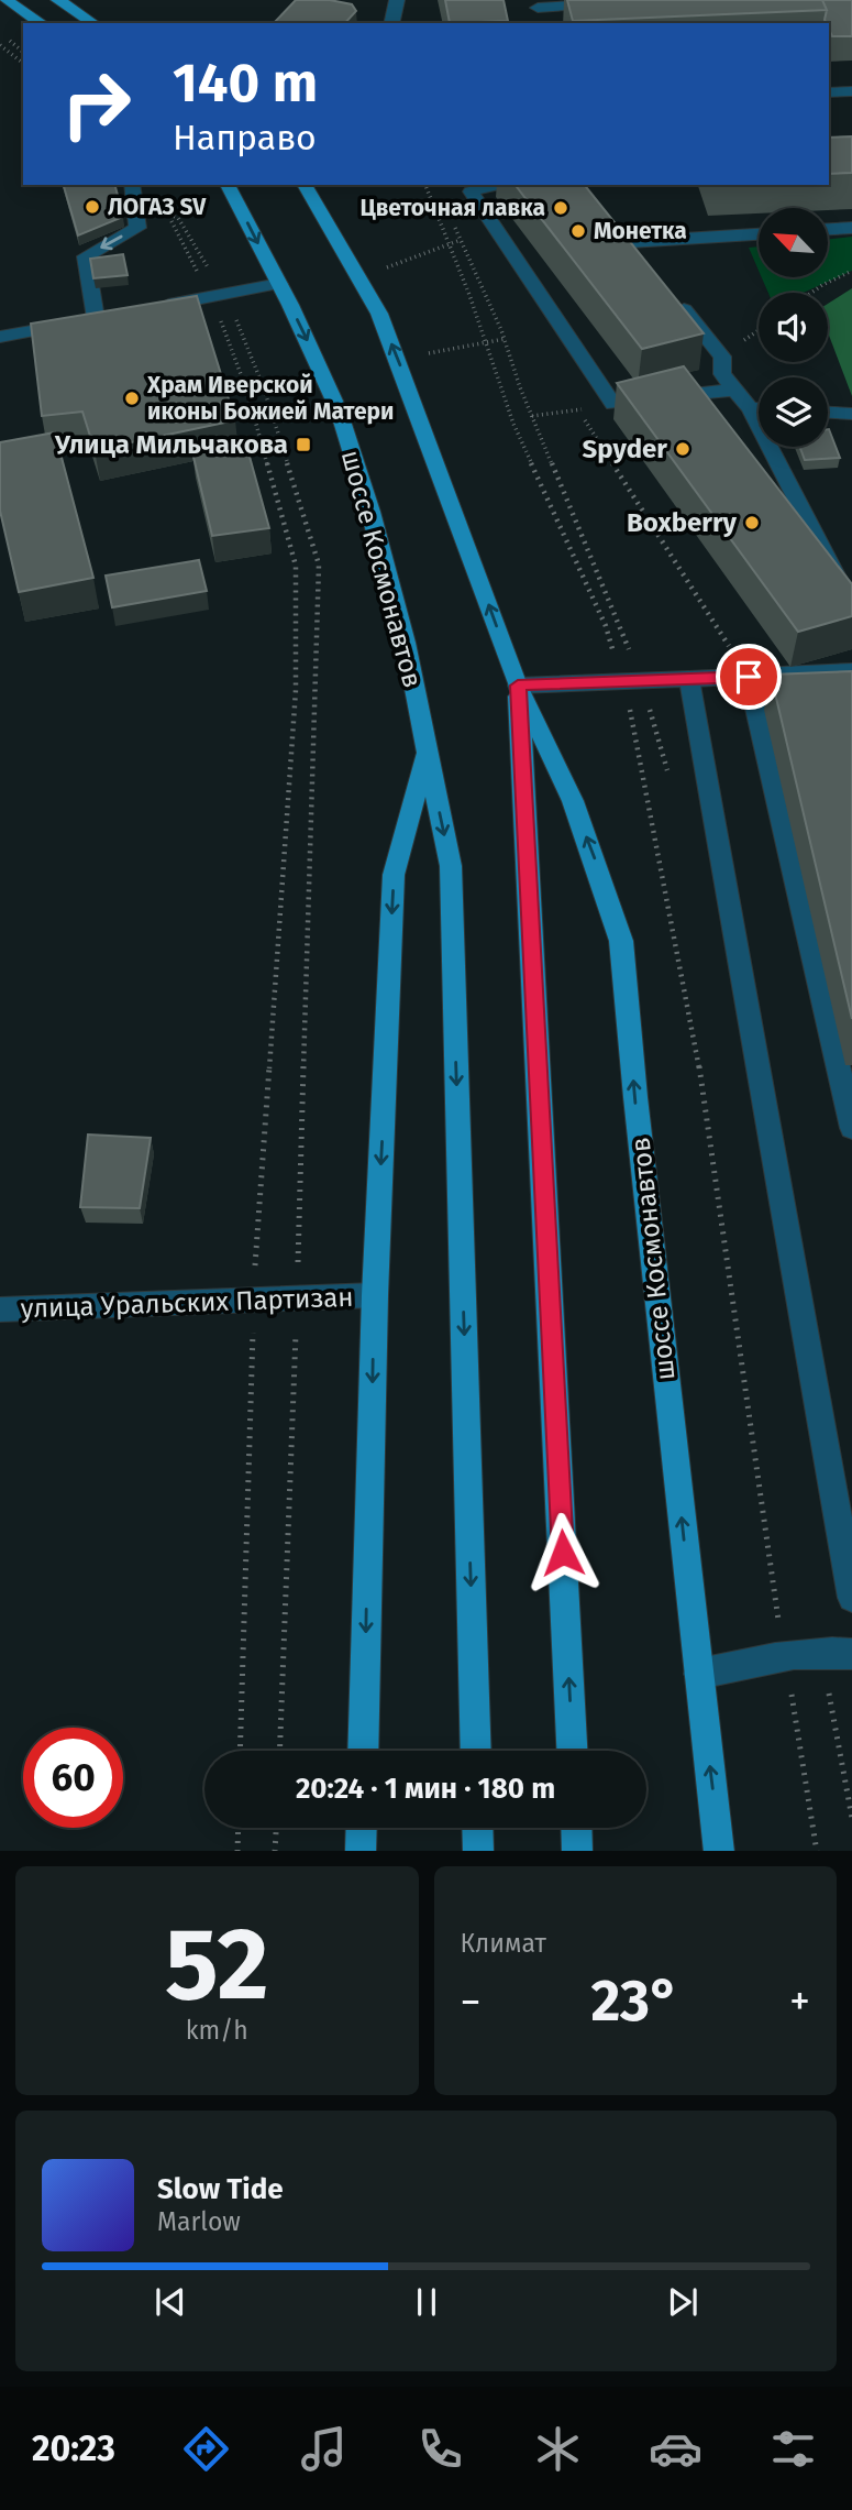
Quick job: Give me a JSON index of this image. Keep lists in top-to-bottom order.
{
  "streets": {
    "main road": ["шоссе Космонавтов"],
    "street": ["улица Уральских Партизан"]
  },
  "crossings": [
    ["шоссе Космонавтов", "улица Уральских Партизан"]
  ],
  "places": {
    "other": [
      "ЛОГАЗ SV",
      "Цветочная лавка",
      "Монетка",
      "Храм Иверской иконы Божией Матери",
      "Spyder",
      "Boxberry"
    ],
    "transit": ["Улица Мильчакова"]
  },
  "north": "top left",
  "page": {
    "turn": ["140 m", "Направо"],
    "limit": "60",
    "trip": "20:24 · 1 мин · 180 m",
    "tile": [
      ["52", "km/h"],
      "Климат"
    ],
    "heat": ["−", "23°", "+"],
    "song": ["Slow Tide", "Marlow"],
    "tabs": "20:23"
  }
}
